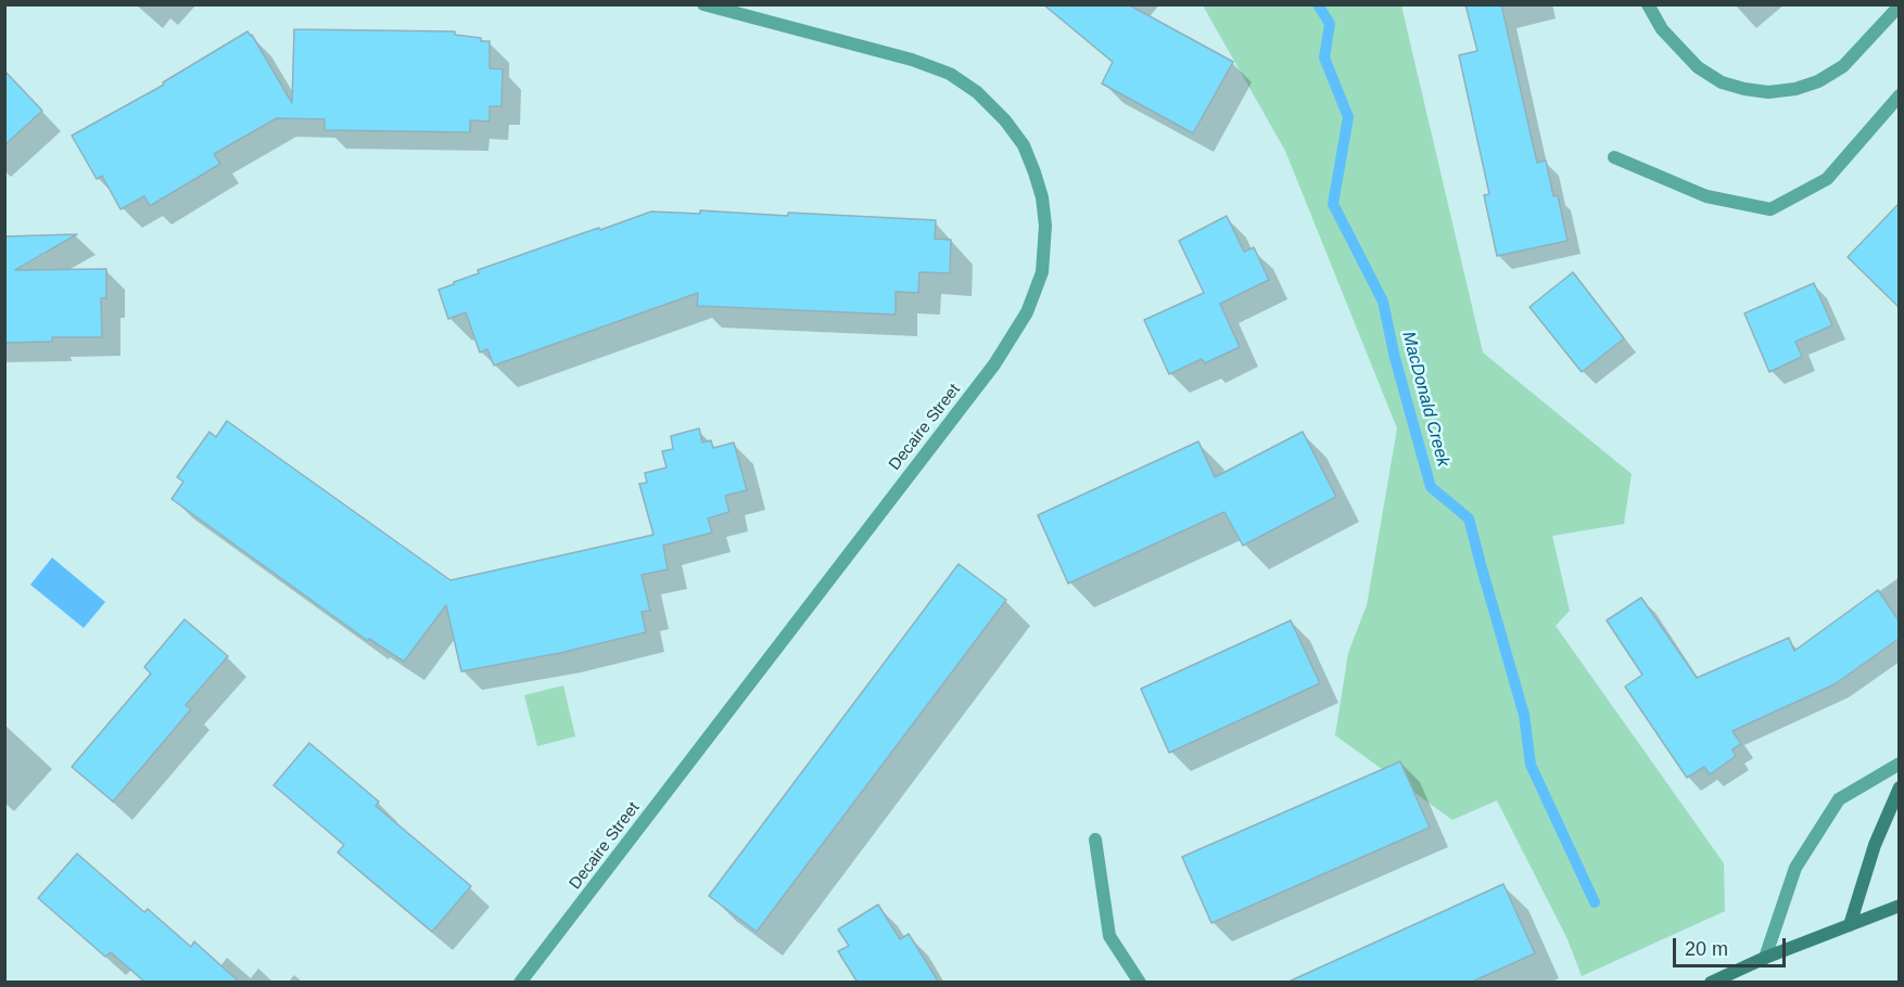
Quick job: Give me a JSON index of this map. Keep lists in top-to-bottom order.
{
  "streets": {
    "street": ["Decaire Street"]
  },
  "water": ["MacDonald Creek"],
  "scale_bar": "20 m"
}
